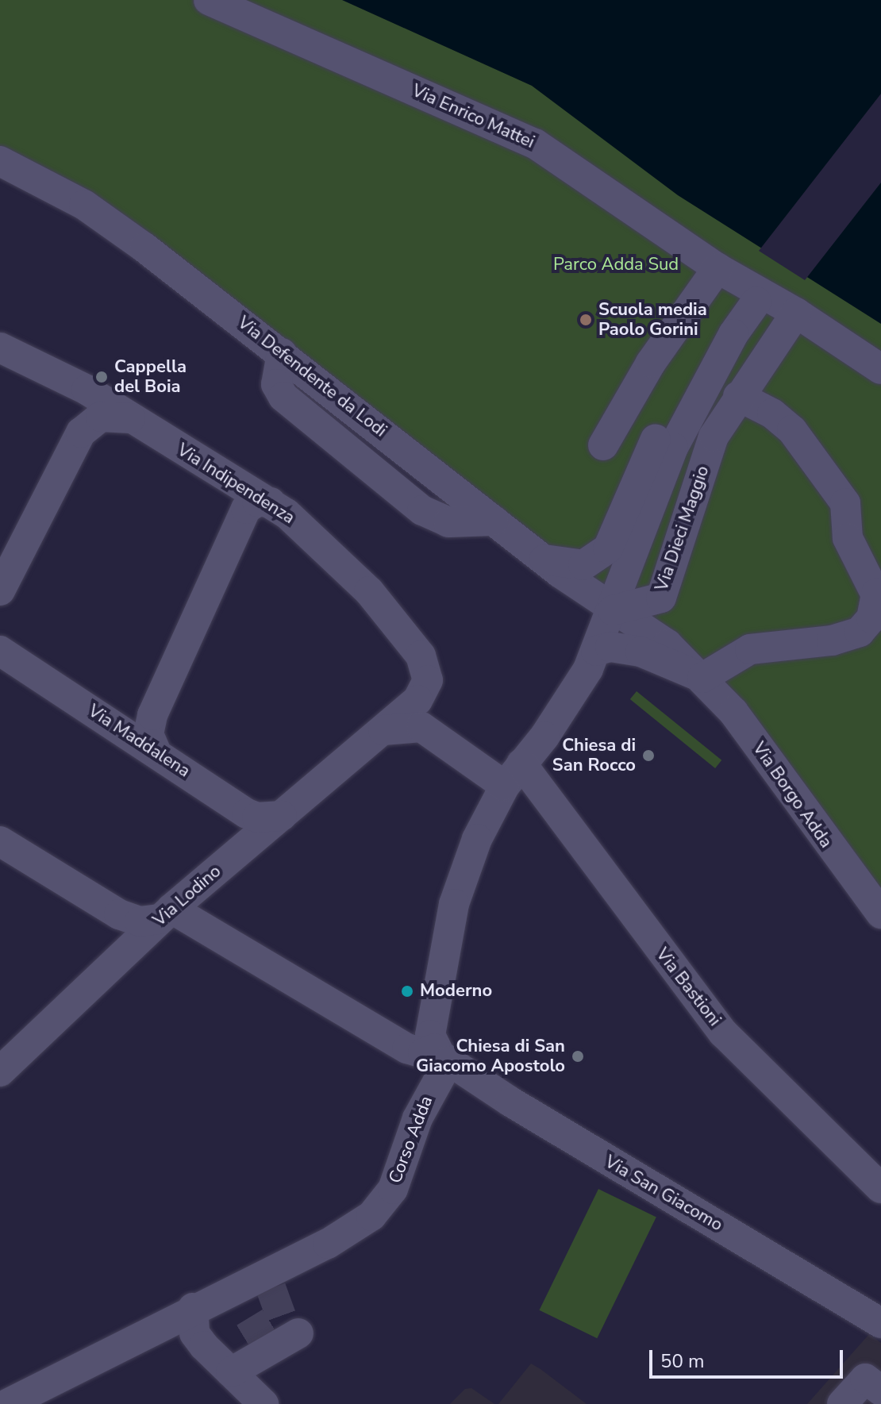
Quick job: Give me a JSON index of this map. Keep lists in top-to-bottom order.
{
  "streets": {
    "street": [
      "Via Enrico Mattei",
      "Via Defendente da Lodi",
      "Via Indipendenza",
      "Via Dieci Maggio",
      "Via Maddalena",
      "Via Borgo Adda",
      "Via Lodino",
      "Via Bastioni",
      "Corso Adda",
      "Via San Giacomo"
    ]
  },
  "crossings": [
    ["Via Enrico Mattei", "Via Dieci Maggio"],
    ["Via Defendente da Lodi", "Via Dieci Maggio"],
    ["Via Defendente da Lodi", "Via Borgo Adda"],
    ["Via Indipendenza", "Via Lodino"],
    ["Via Indipendenza", "Via Bastioni"],
    ["Via Dieci Maggio", "Via Borgo Adda"],
    ["Via Maddalena", "Via Lodino"],
    ["Via Lodino", "Via Bastioni"],
    ["Corso Adda", "Via San Giacomo"]
  ],
  "parks": ["Parco Adda Sud"],
  "places": [
    "Scuola media Paolo Gorini",
    "Cappella del Boia",
    "Chiesa di San Rocco",
    "Moderno",
    "Chiesa di San Giacomo Apostolo"
  ],
  "scale_bar": "50 m"
}
